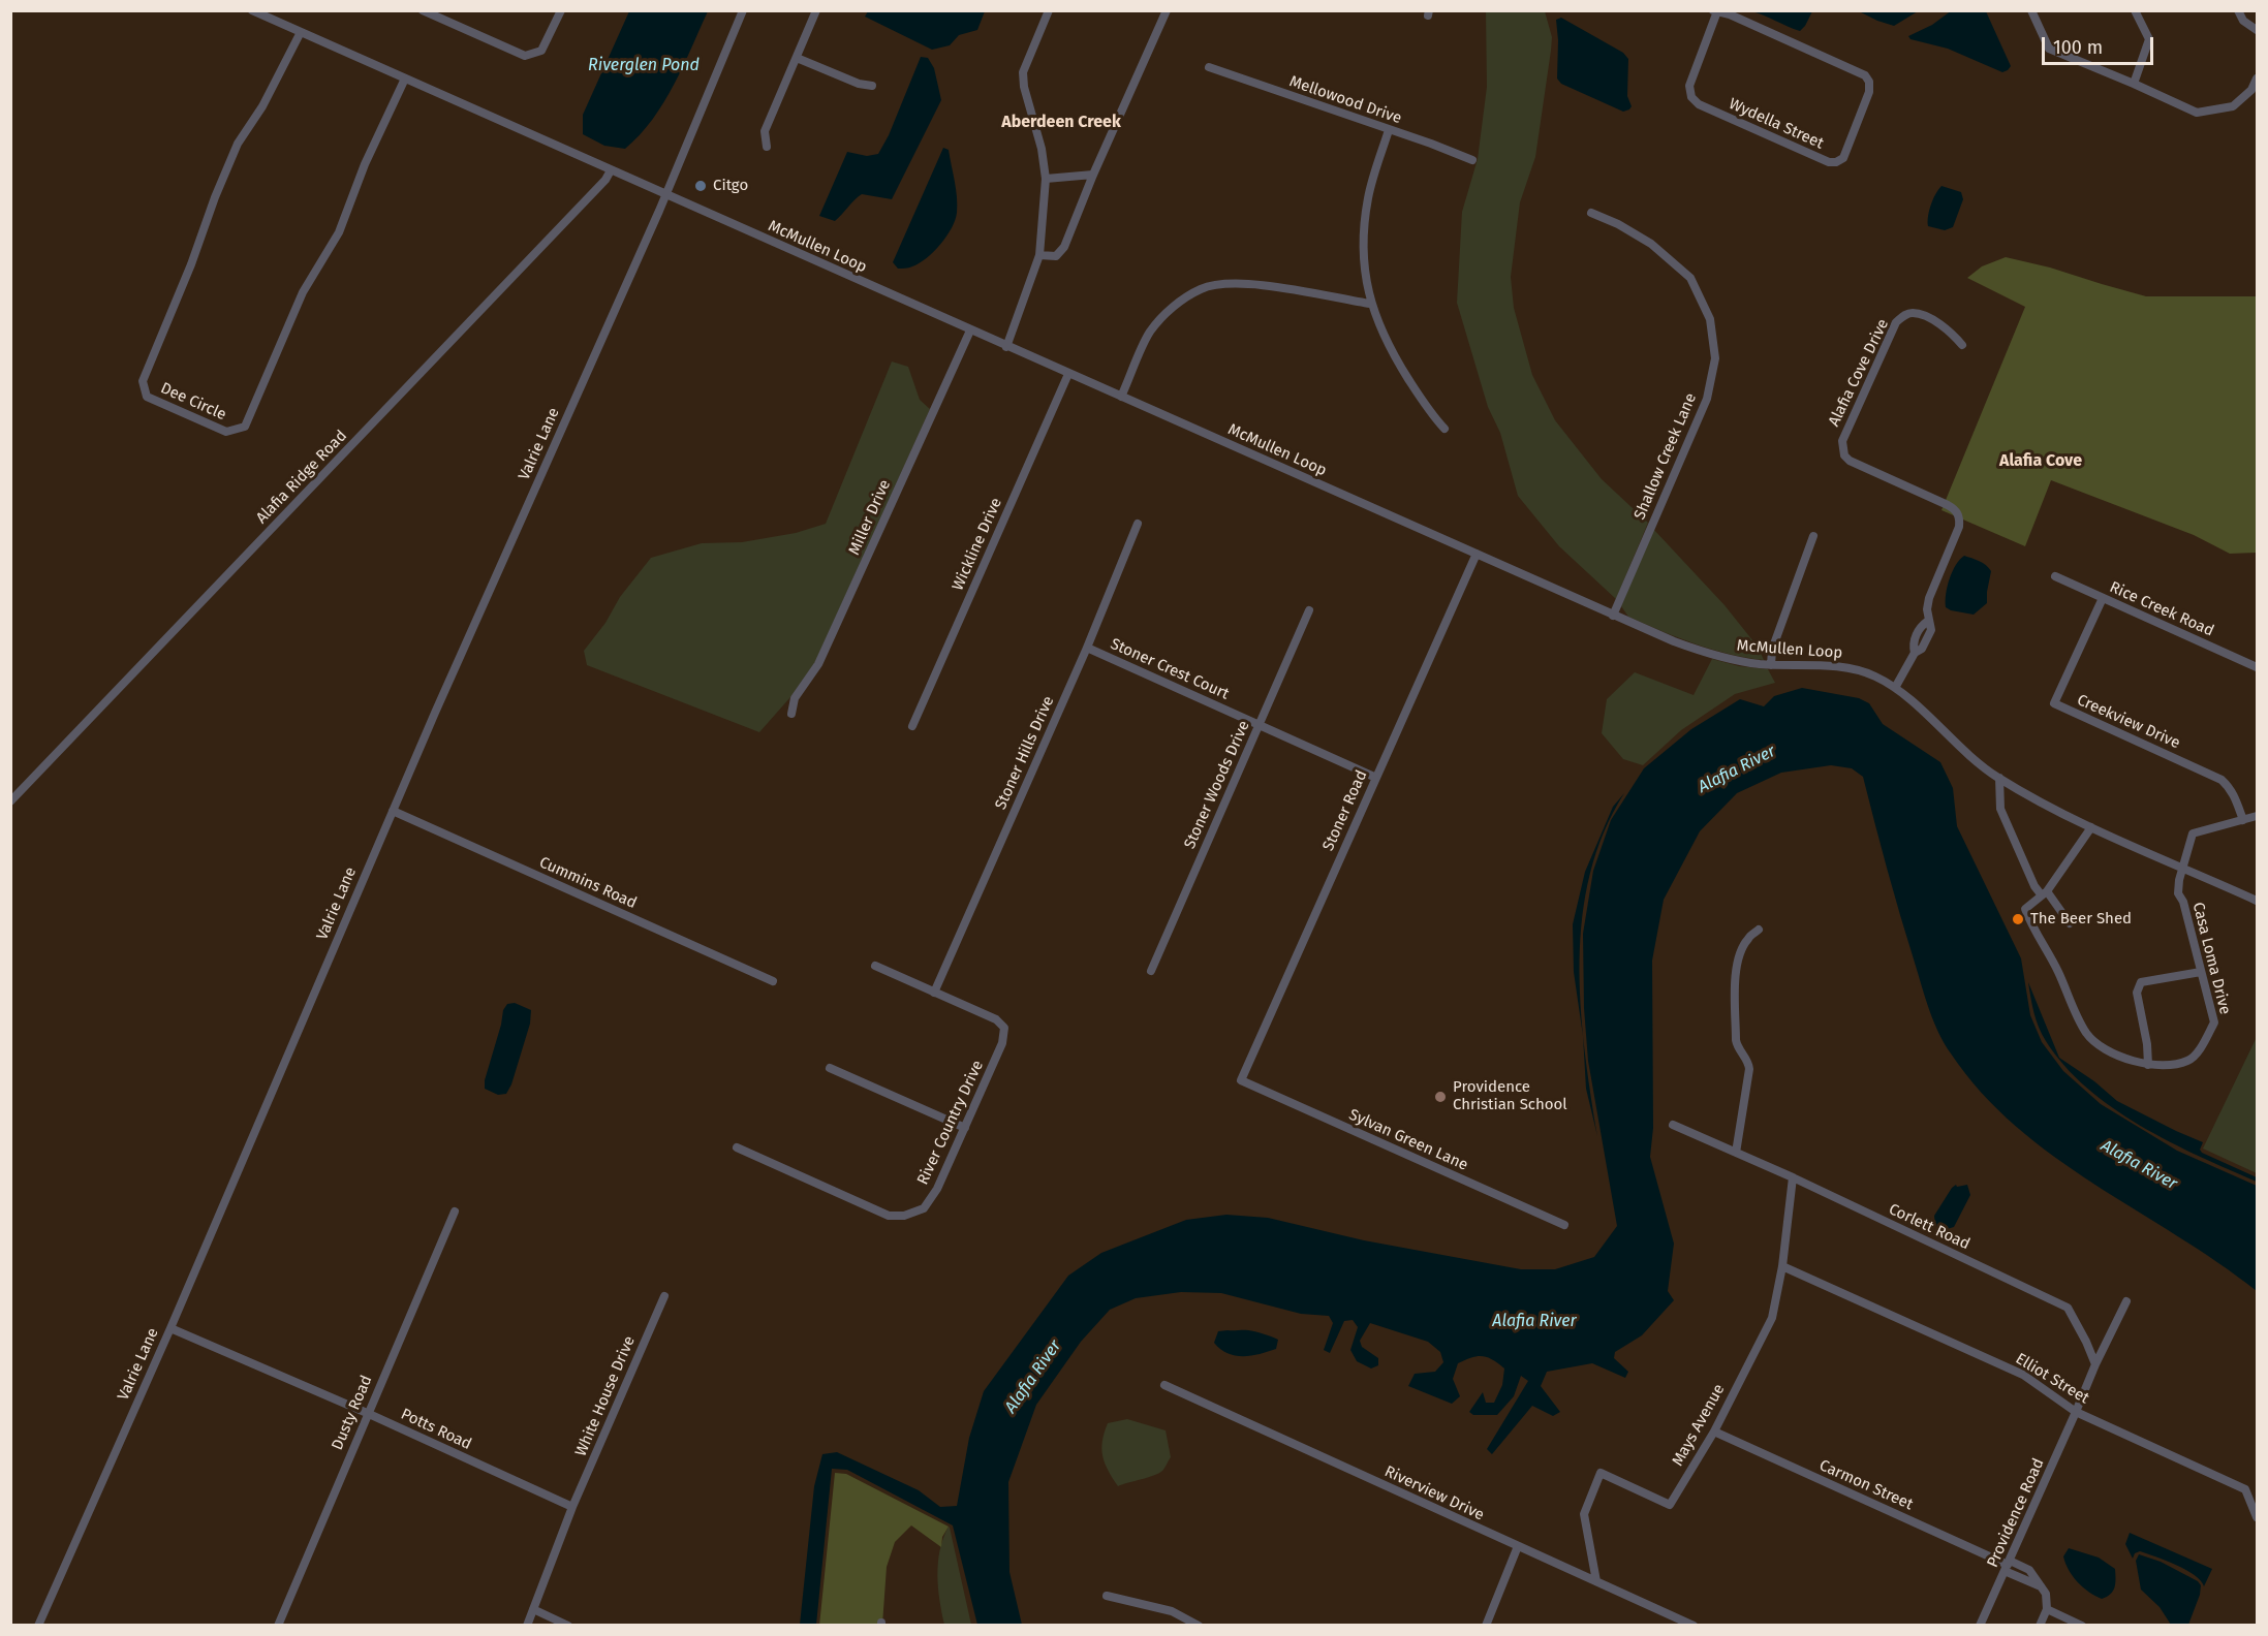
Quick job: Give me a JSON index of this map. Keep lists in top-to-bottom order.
{
  "streets": {
    "street": [
      "Mellowood Drive",
      "Wydella Street",
      "McMullen Loop",
      "Alafia Cove Drive",
      "Dee Circle",
      "Valrie Lane",
      "Shallow Creek Lane",
      "Alafia Ridge Road",
      "Miller Drive",
      "Wickline Drive",
      "Rice Creek Road",
      "Stoner Crest Court",
      "Creekview Drive",
      "Stoner Hills Drive",
      "Stoner Woods Drive",
      "Stoner Road",
      "Cummins Road",
      "Casa Loma Drive",
      "River Country Drive",
      "Sylvan Green Lane",
      "Corlett Road",
      "Elliot Street",
      "White House Drive",
      "Dusty Road",
      "Mays Avenue",
      "Potts Road",
      "Carmon Street",
      "Riverview Drive",
      "Providence Road"
    ]
  },
  "crossings": [
    ["McMullen Loop", "Dee Circle"],
    ["McMullen Loop", "Valrie Lane"],
    ["McMullen Loop", "Shallow Creek Lane"],
    ["McMullen Loop", "Alafia Ridge Road"],
    ["McMullen Loop", "Miller Drive"],
    ["McMullen Loop", "Wickline Drive"],
    ["McMullen Loop", "Stoner Road"],
    ["McMullen Loop", "Casa Loma Drive"],
    ["Valrie Lane", "Cummins Road"],
    ["Valrie Lane", "Potts Road"],
    ["Rice Creek Road", "Creekview Drive"],
    ["Stoner Crest Court", "Stoner Hills Drive"],
    ["Stoner Crest Court", "Stoner Woods Drive"],
    ["Stoner Crest Court", "Stoner Road"],
    ["Stoner Hills Drive", "River Country Drive"],
    ["Stoner Road", "Sylvan Green Lane"],
    ["Corlett Road", "Mays Avenue"],
    ["Elliot Street", "Mays Avenue"],
    ["Elliot Street", "Providence Road"],
    ["White House Drive", "Potts Road"],
    ["Dusty Road", "Potts Road"],
    ["Mays Avenue", "Carmon Street"],
    ["Mays Avenue", "Riverview Drive"],
    ["Carmon Street", "Providence Road"]
  ],
  "districts": ["Aberdeen Creek", "Alafia Cove"],
  "water": ["Riverglen Pond", "Alafia River"],
  "places": ["Citgo", "The Beer Shed", "Providence Christian School"],
  "scale_bar": "100 m"
}
